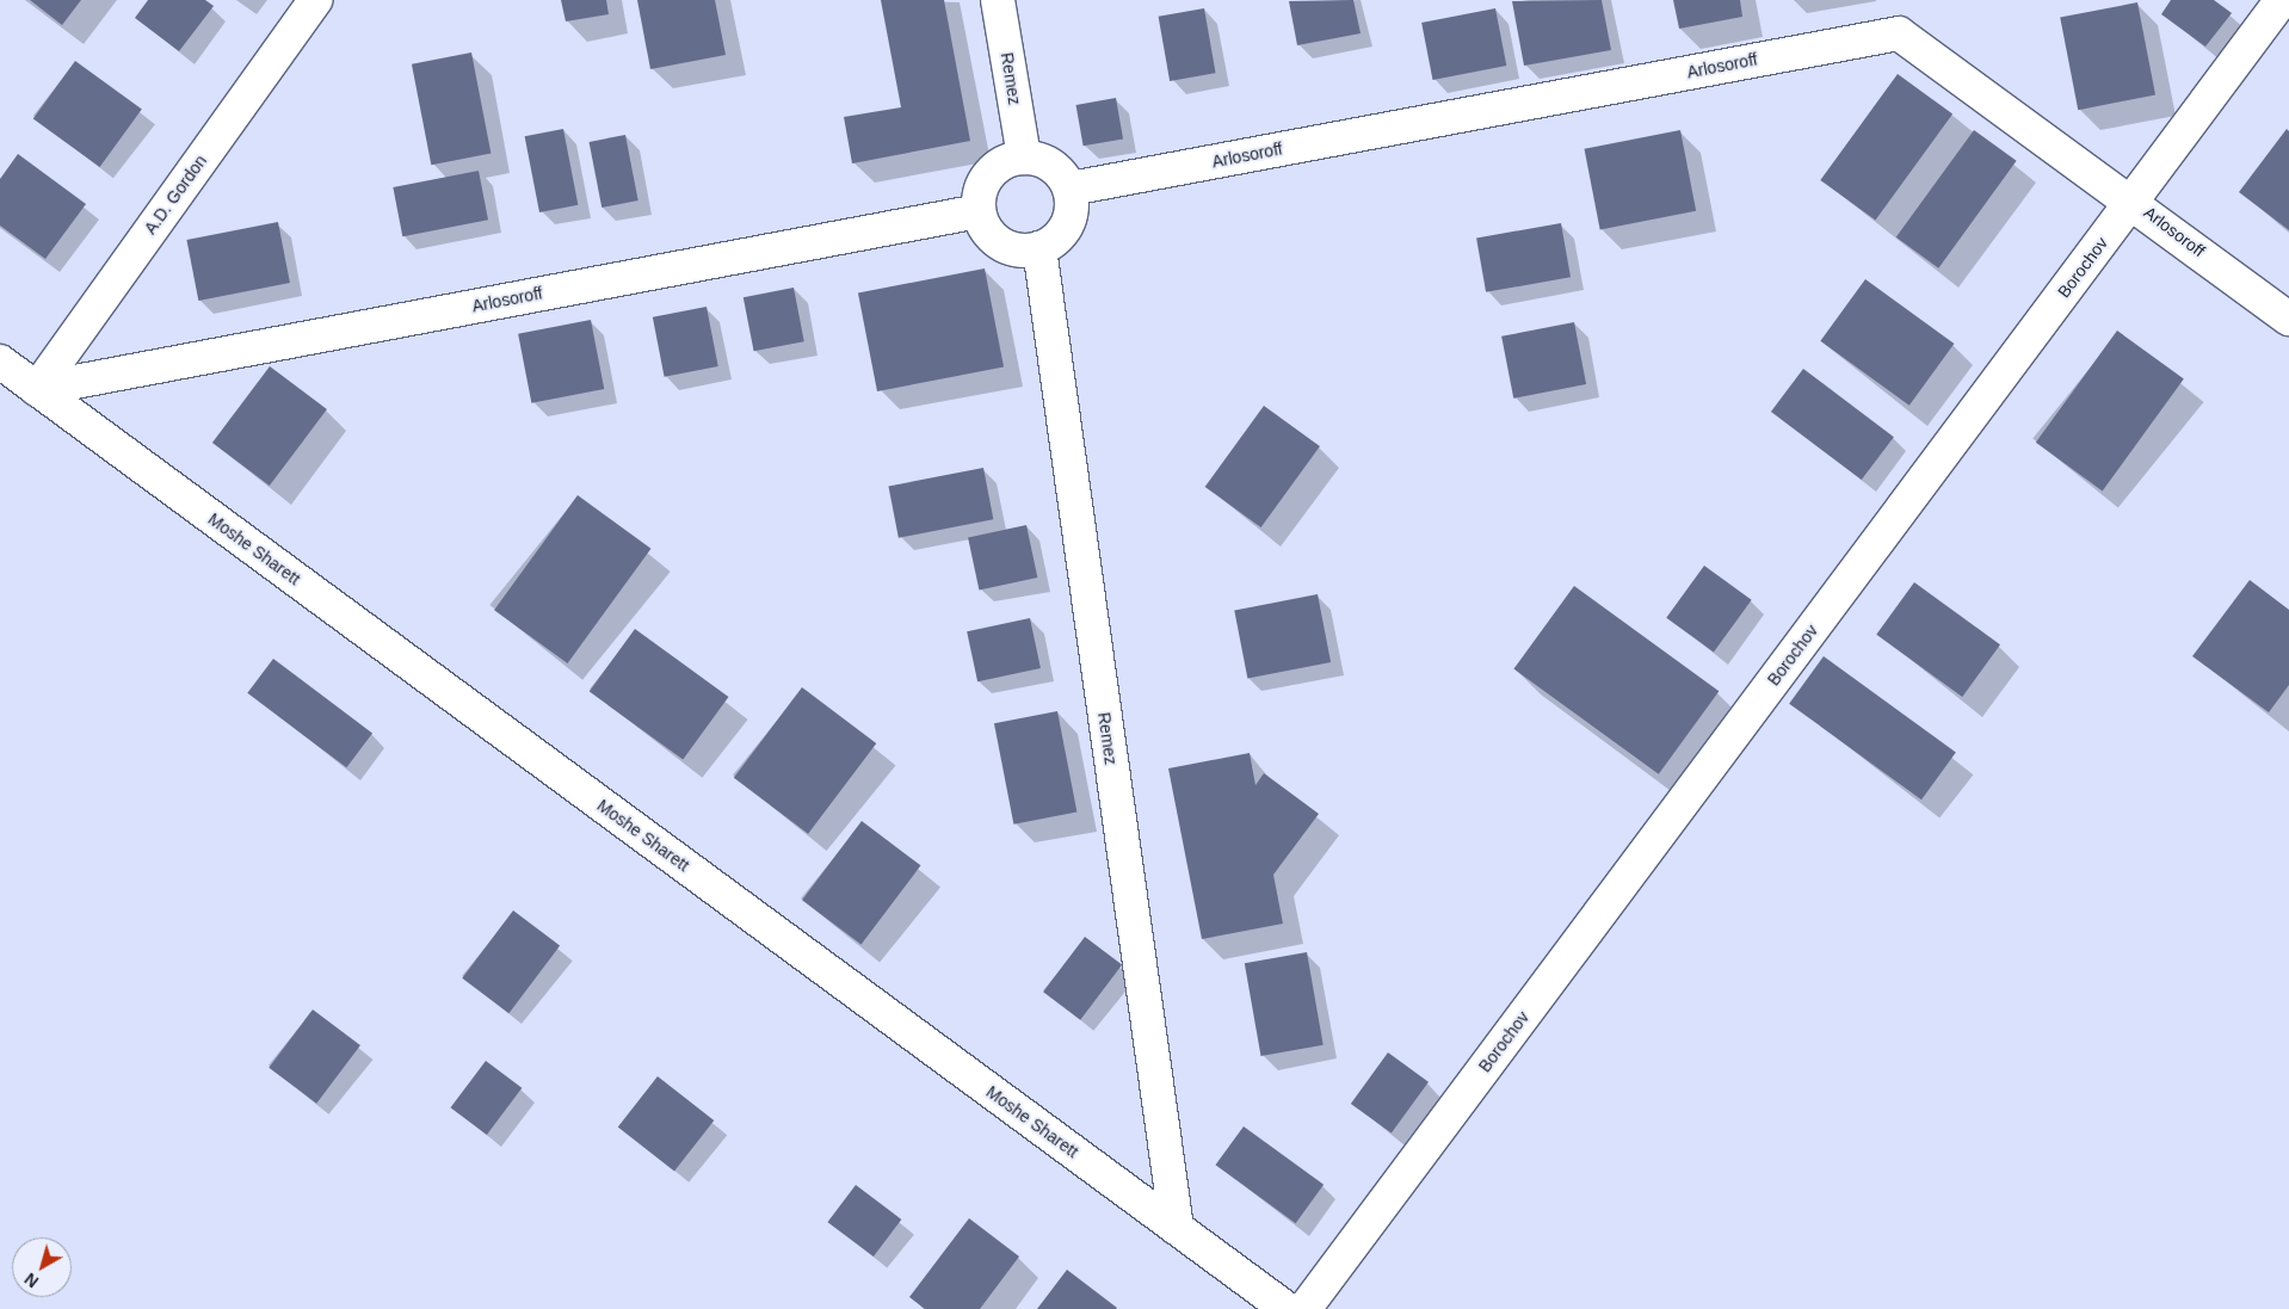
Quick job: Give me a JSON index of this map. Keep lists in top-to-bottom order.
{
  "streets": {
    "street": [
      "Arlosoroff",
      "Remez",
      "A.D. Gordon",
      "Borochov",
      "Moshe Sharett"
    ]
  },
  "crossings": [
    ["Arlosoroff", "Remez"],
    ["Arlosoroff", "A.D. Gordon"],
    ["Arlosoroff", "Borochov"],
    ["Arlosoroff", "Moshe Sharett"],
    ["Remez", "Moshe Sharett"],
    ["A.D. Gordon", "Moshe Sharett"]
  ],
  "north": "bottom left"
}
